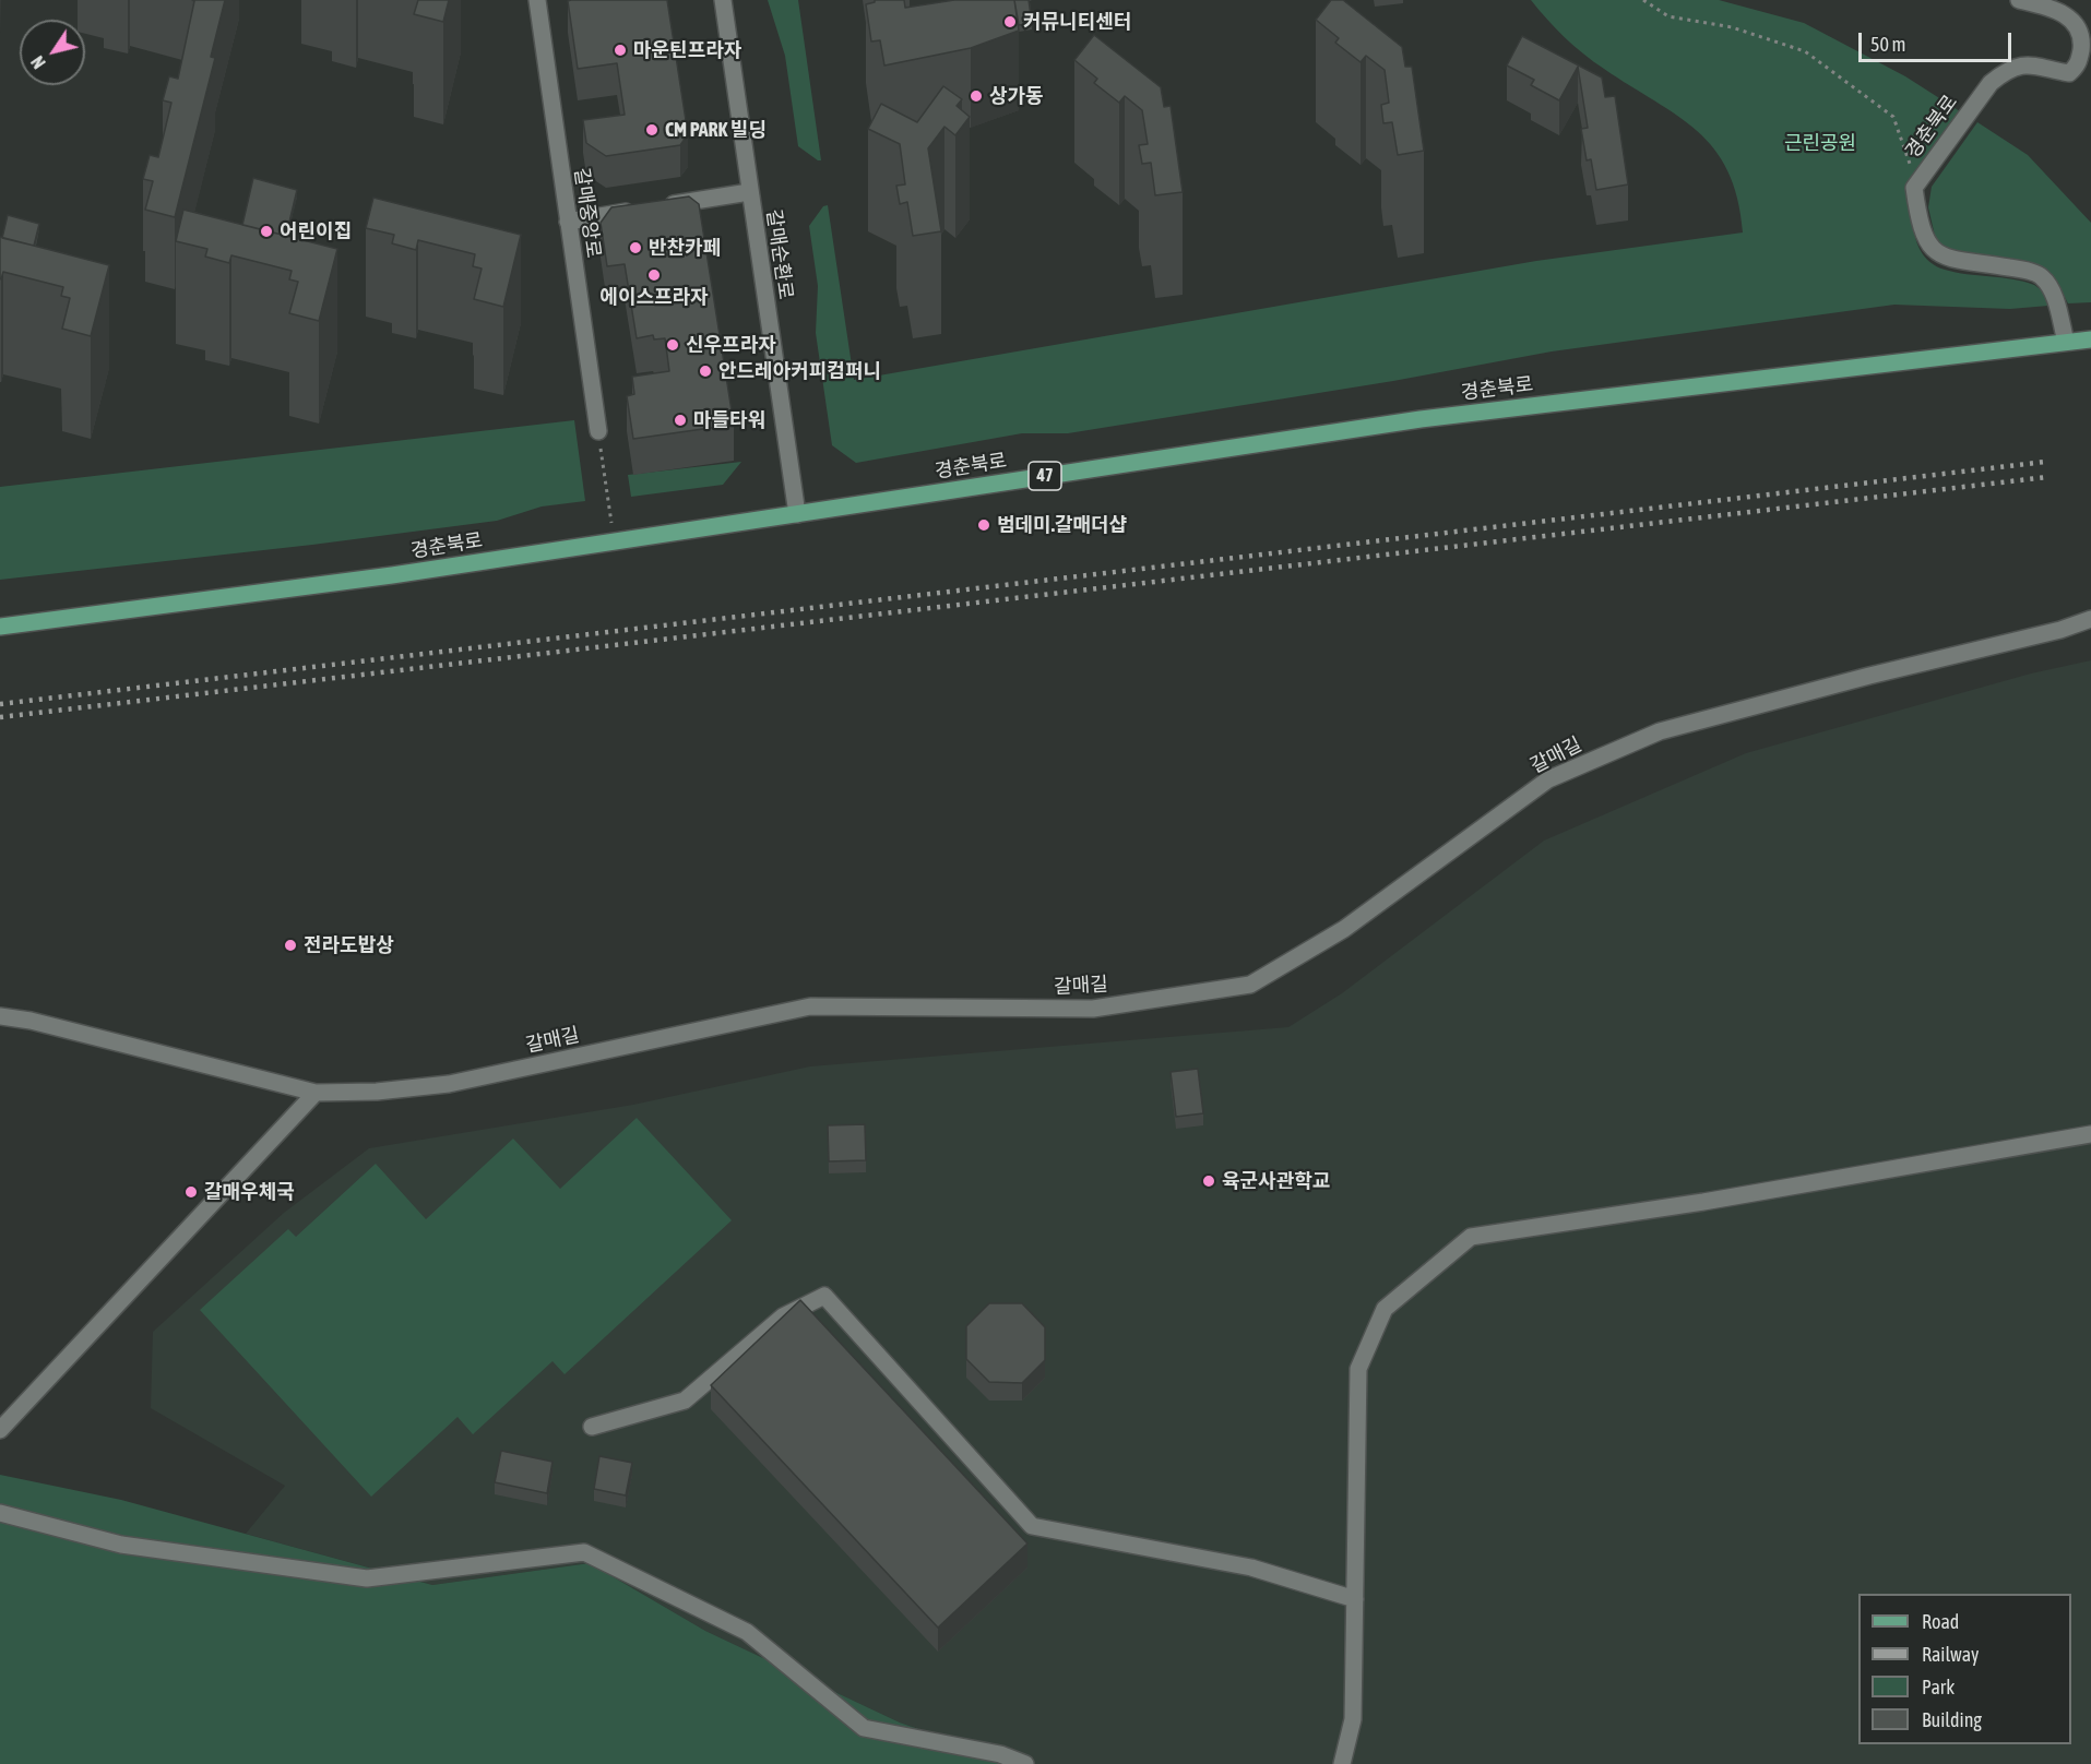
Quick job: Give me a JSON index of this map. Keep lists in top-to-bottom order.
{
  "streets": {
    "main road": ["경춘북로", "47"],
    "street": ["갈매중앙로", "갈매순환로", "갈매길"]
  },
  "crossings": [
    ["경춘북로", "갈매순환로"]
  ],
  "parks": ["근린공원"],
  "places": [
    "커뮤니티센터",
    "마운틴프라자",
    "상가동",
    "CM PARK 빌딩",
    "어린이집",
    "반찬카페",
    "에이스프라자",
    "신우프라자",
    "안드레아커피컴퍼니",
    "마들타워",
    "범데미.갈매더샵",
    "전라도밥상",
    "육군사관학교",
    "갈매우체국"
  ],
  "legend": [
    "Road",
    "Railway",
    "Park",
    "Building"
  ],
  "scale_bar": "50 m",
  "north": "bottom left"
}
